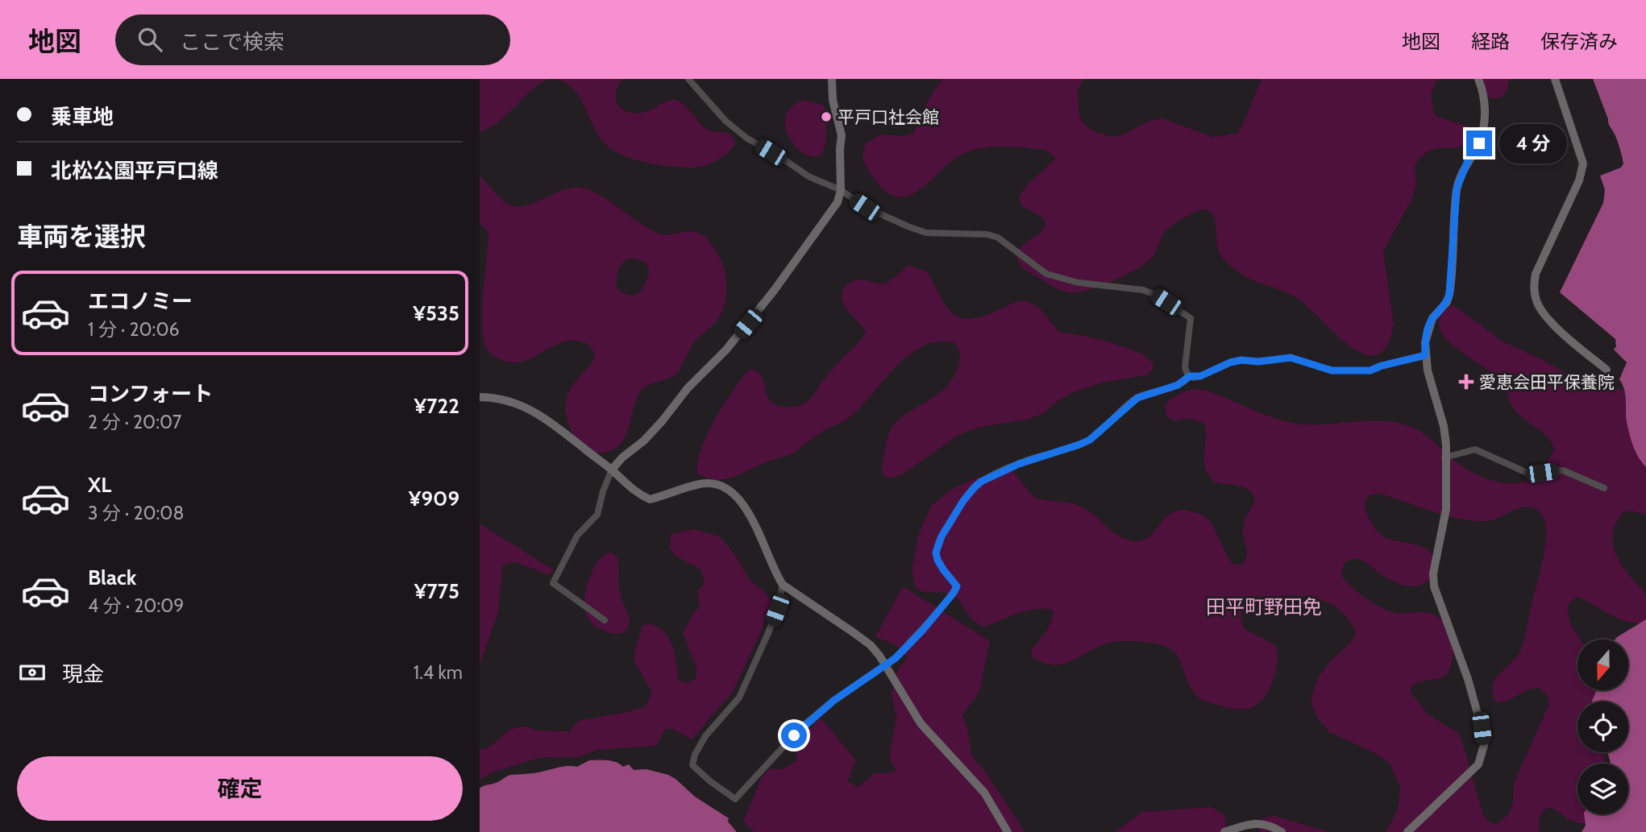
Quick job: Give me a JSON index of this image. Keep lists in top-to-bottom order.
{
  "districts": ["田平町野田免"],
  "places": {
    "other": ["平戸口社会館"],
    "health": ["愛恵会田平保養院"]
  },
  "north": "bottom",
  "page": {
    "header": "地図",
    "search": "ここで検索",
    "nav": ["地図", "経路", "保存済み"],
    "banner": ["乗車地", "北松公園平戸口線"],
    "bubble": "4 分",
    "heading": "車両を選択",
    "list": [
      {
        "name": "エコノミー",
        "note": "1 分 · 20:06",
        "value": "¥535"
      },
      {
        "name": "コンフォート",
        "note": "2 分 · 20:07",
        "value": "¥722"
      },
      {
        "name": "XL",
        "note": "3 分 · 20:08",
        "value": "¥909"
      },
      {
        "name": "Black",
        "note": "4 分 · 20:09",
        "value": "¥775"
      }
    ],
    "pay": ["現金", "1.4 km"],
    "buttons": "確定"
  }
}
